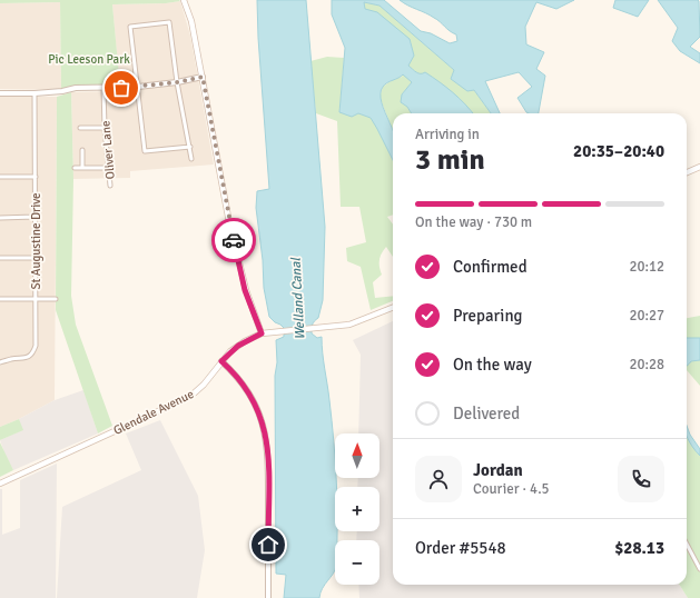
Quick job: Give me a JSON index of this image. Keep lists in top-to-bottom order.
{
  "streets": {
    "main road": ["Glendale Avenue"],
    "street": ["Oliver Lane", "St Augustine Drive"]
  },
  "water": ["Welland Canal"],
  "parks": ["Pic Leeson Park"],
  "north": "top",
  "page": {
    "heading": ["3 min", "Arriving in", "20:35–20:40"],
    "panel": [
      "Jordan",
      "Courier · 4.5",
      "Order #5548",
      "$28.13"
    ],
    "bar": "On the way · 730 m",
    "list": [
      ["Confirmed", "20:12"],
      ["Preparing", "20:27"],
      ["On the way", "20:28"],
      "Delivered"
    ],
    "map_buttons": ["+", "−"]
  }
}
